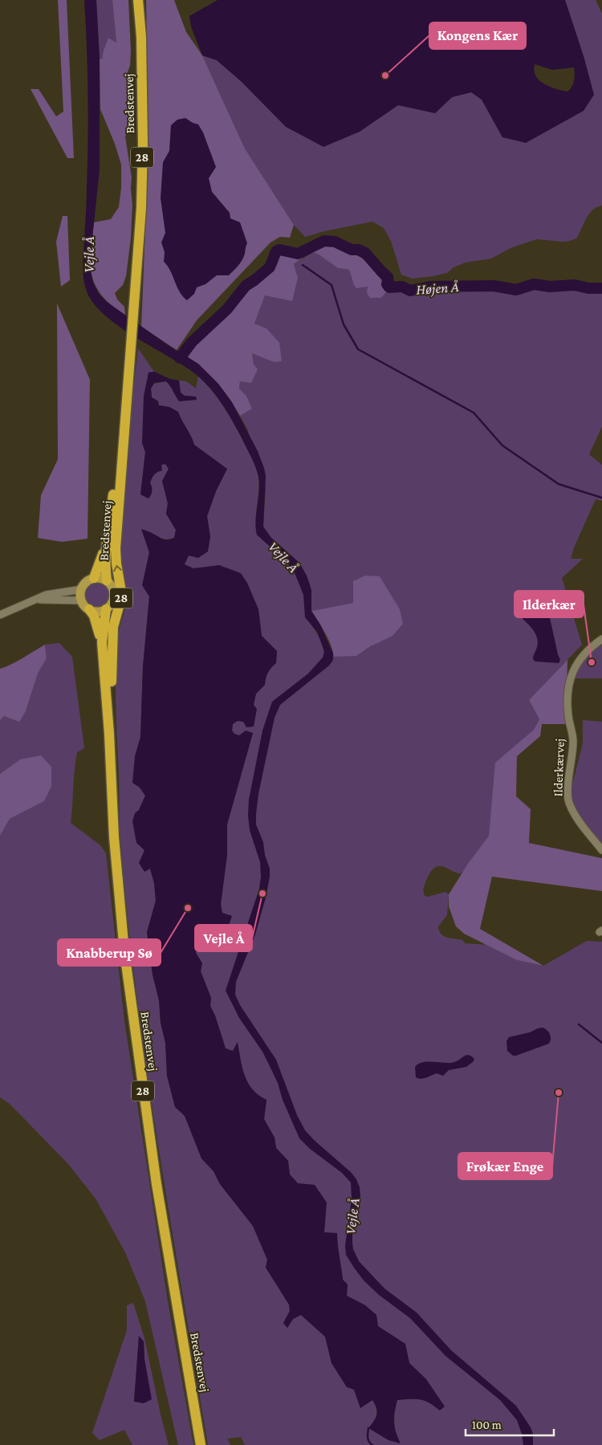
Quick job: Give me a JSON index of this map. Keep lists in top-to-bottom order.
{
  "streets": {
    "highway": ["Bredstenvej", "28"],
    "street": ["Ilderkærvej"]
  },
  "crossings": [
    ["Bredstenvej", "28"]
  ],
  "water": ["Vejle Å", "Højen Å"],
  "places": [
    "Kongens Kær",
    "Ilderkær",
    "Vejle Å",
    "Knabberup Sø",
    "Frøkær Enge"
  ],
  "scale_bar": "100 m"
}
